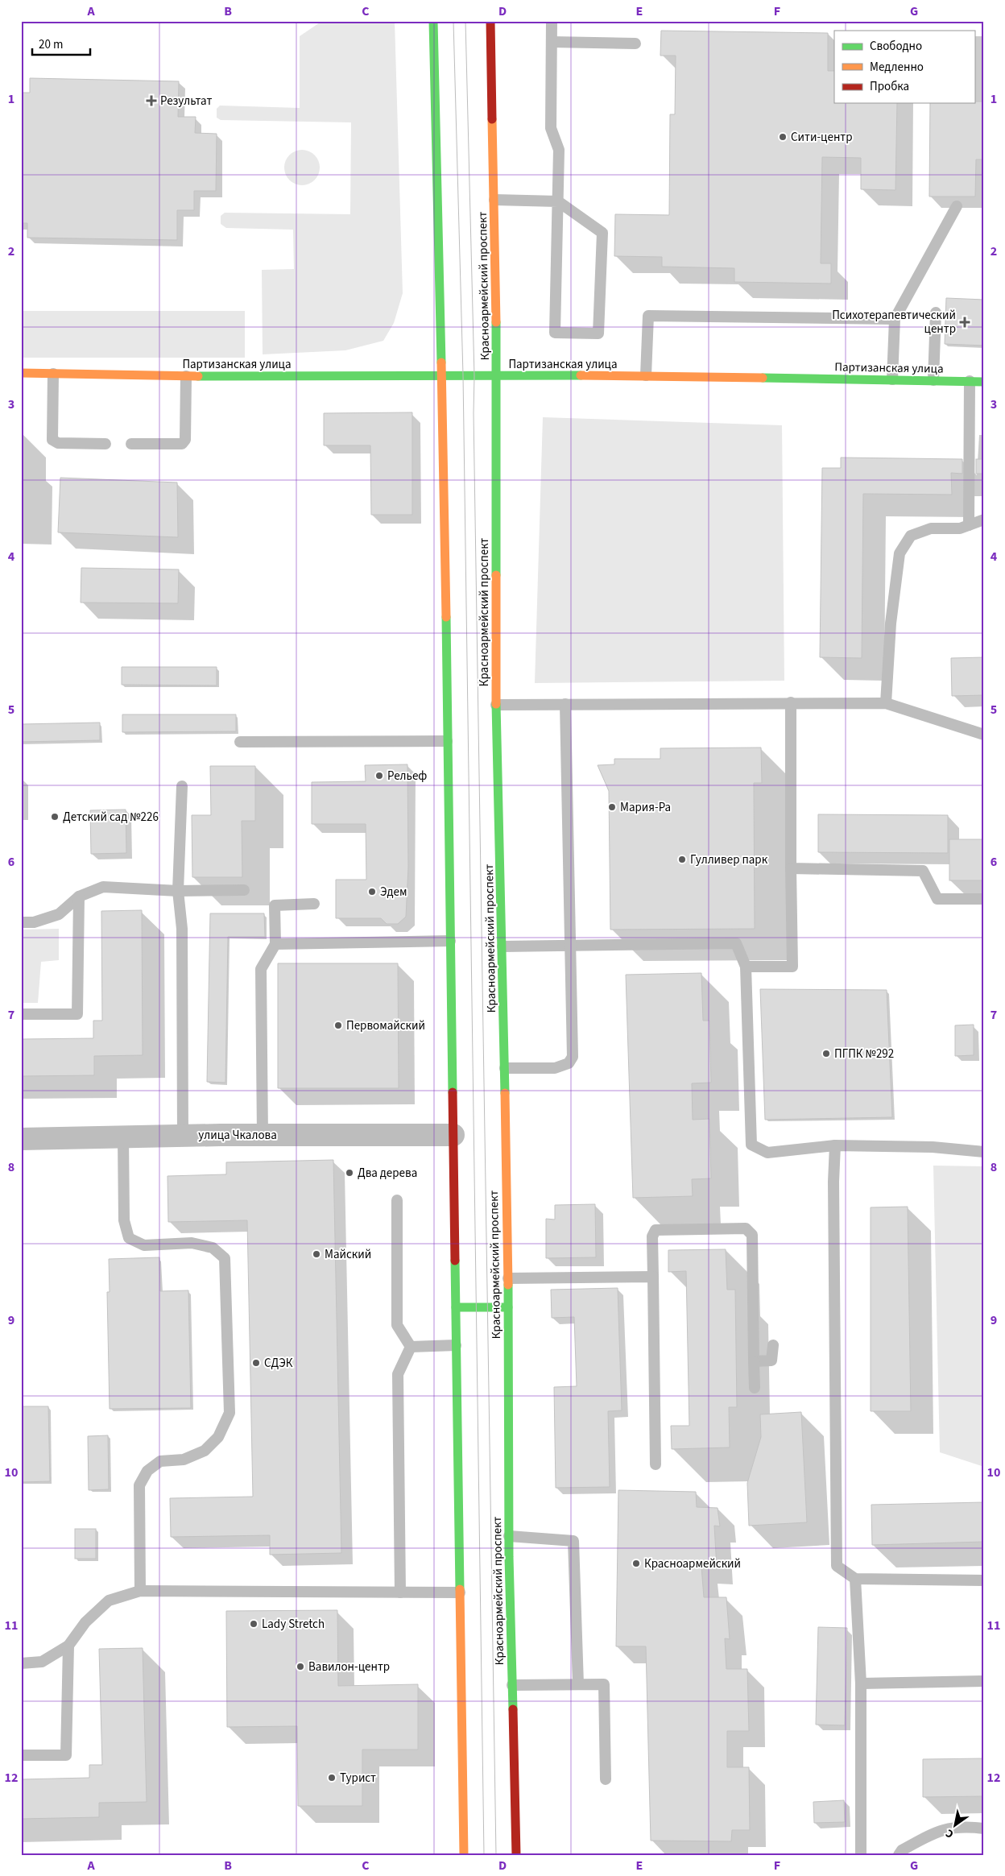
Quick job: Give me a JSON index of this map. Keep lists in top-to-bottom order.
{
  "streets": {
    "main road": ["Красноармейский проспект", "Партизанская улица"],
    "street": ["улица Чкалова"]
  },
  "crossings": [
    ["Красноармейский проспект", "Партизанская улица"]
  ],
  "places": {
    "health": ["Результат", "Психотерапевтический центр"],
    "other": [
      "Сити-центр",
      "Рельеф",
      "Мария-Ра",
      "Детский сад №226",
      "Гулливер парк",
      "Эдем",
      "Первомайский",
      "ПГПК №292",
      "Два дерева",
      "Майский",
      "СДЭК",
      "Красноармейский",
      "Lady Stretch",
      "Вавилон-центр",
      "Турист"
    ]
  },
  "legend": ["Свободно", "Медленно", "Пробка"],
  "scale_bar": "20 m",
  "north": "bottom left",
  "grid": {
    "columns": [
      "A",
      "B",
      "C",
      "D",
      "E",
      "F",
      "G"
    ],
    "rows": [
      "1",
      "2",
      "3",
      "4",
      "5",
      "6",
      "7",
      "8",
      "9",
      "10",
      "11",
      "12"
    ]
  }
}
